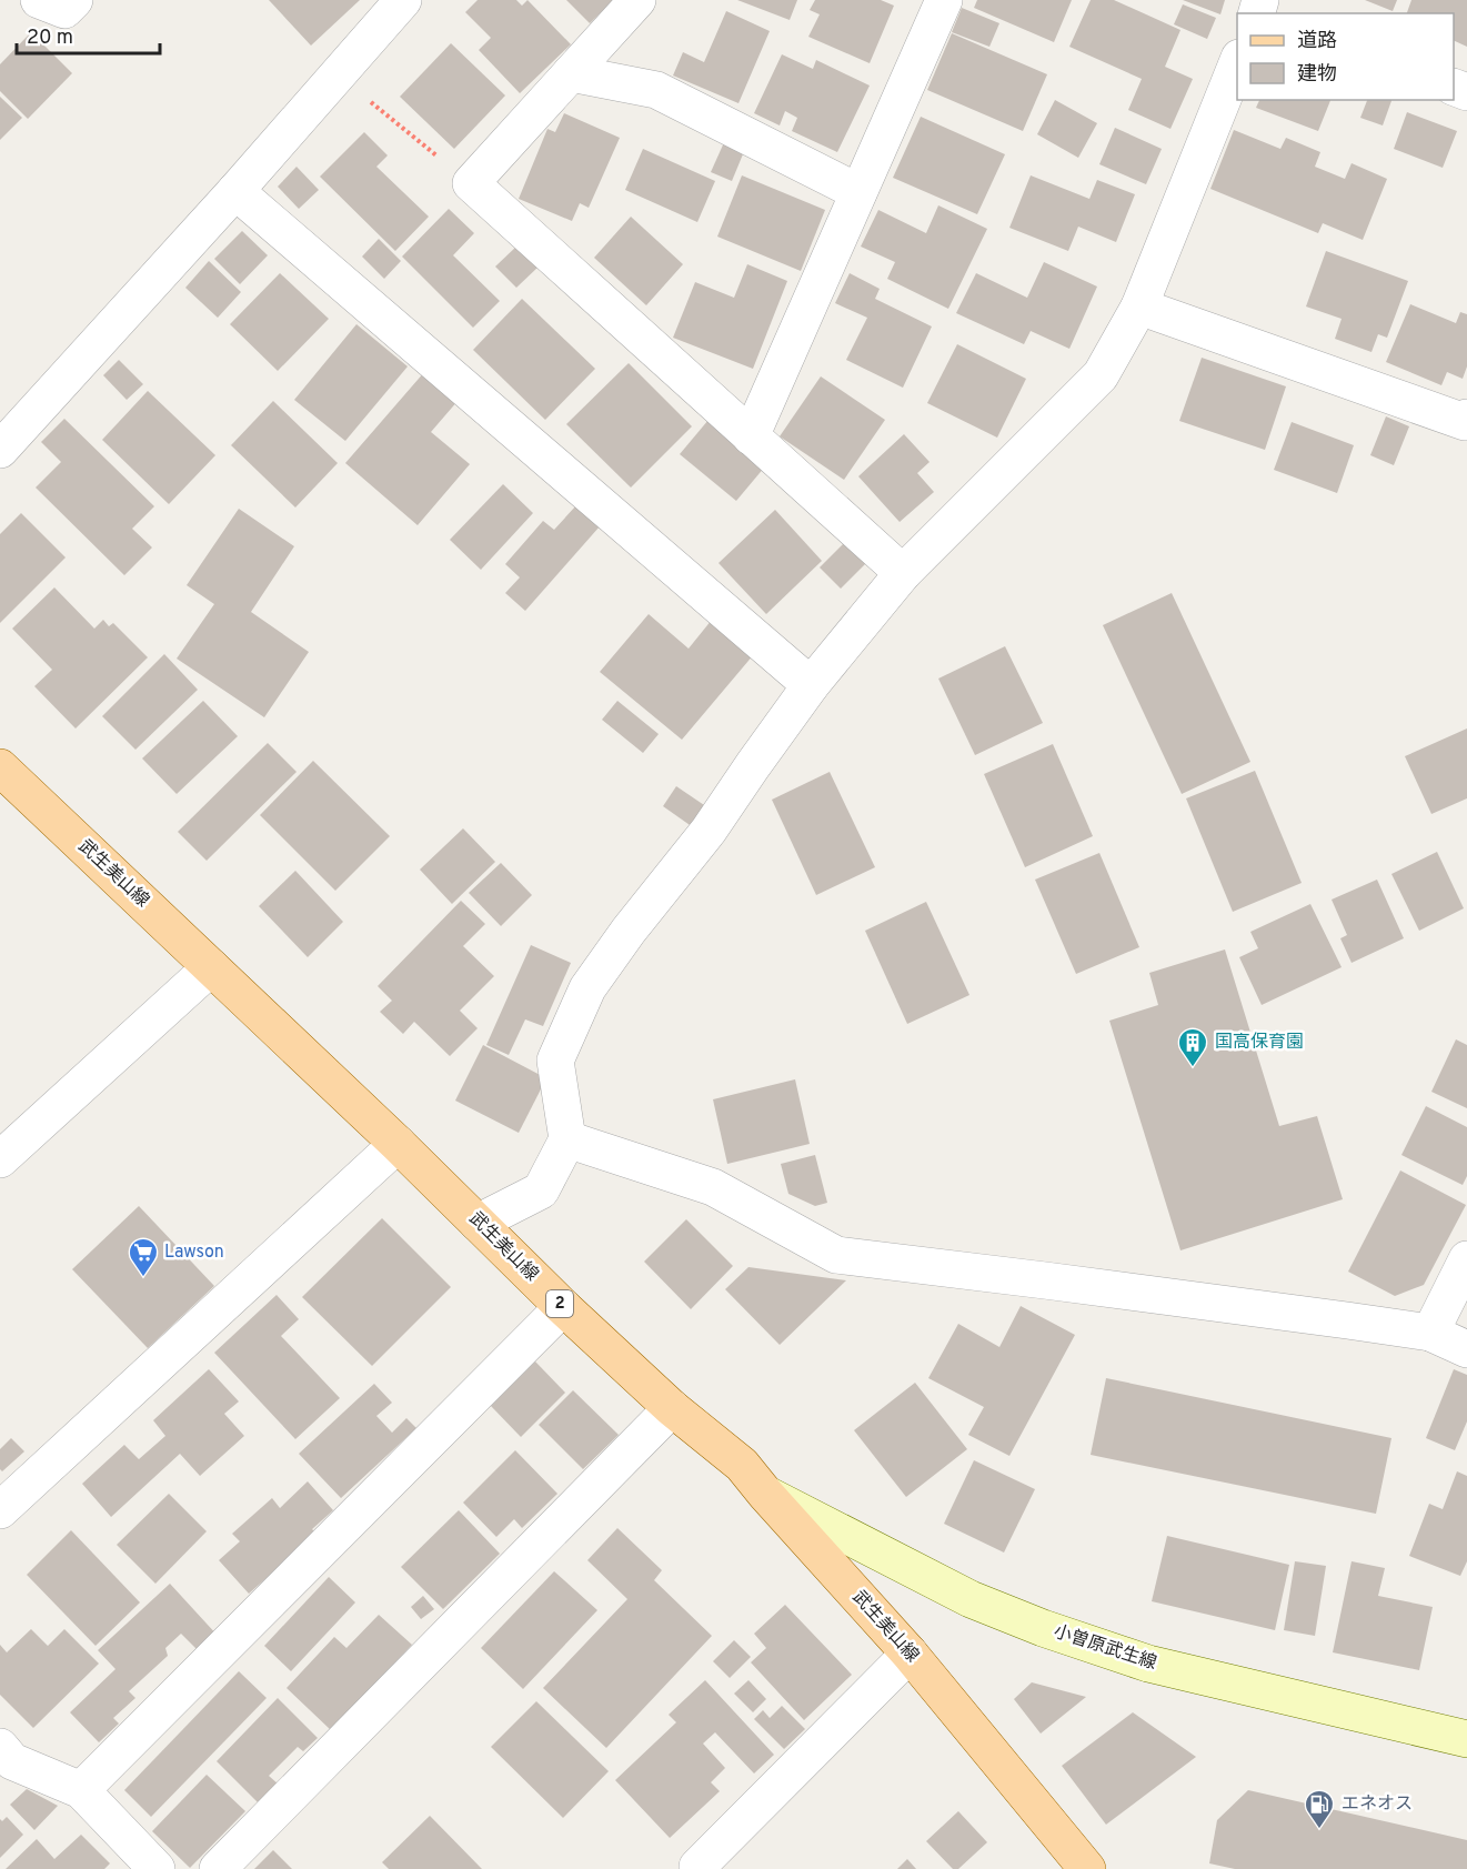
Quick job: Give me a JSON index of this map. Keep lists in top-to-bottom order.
{
  "streets": {
    "main road": ["武生美山線", "2", "小曽原武生線"]
  },
  "crossings": [
    ["武生美山線", "小曽原武生線"]
  ],
  "places": {
    "building": ["国高保育園"],
    "supermarket": ["Lawson"],
    "fuel station": ["エネオス"]
  },
  "legend": ["道路", "建物"],
  "scale_bar": "20 m"
}
